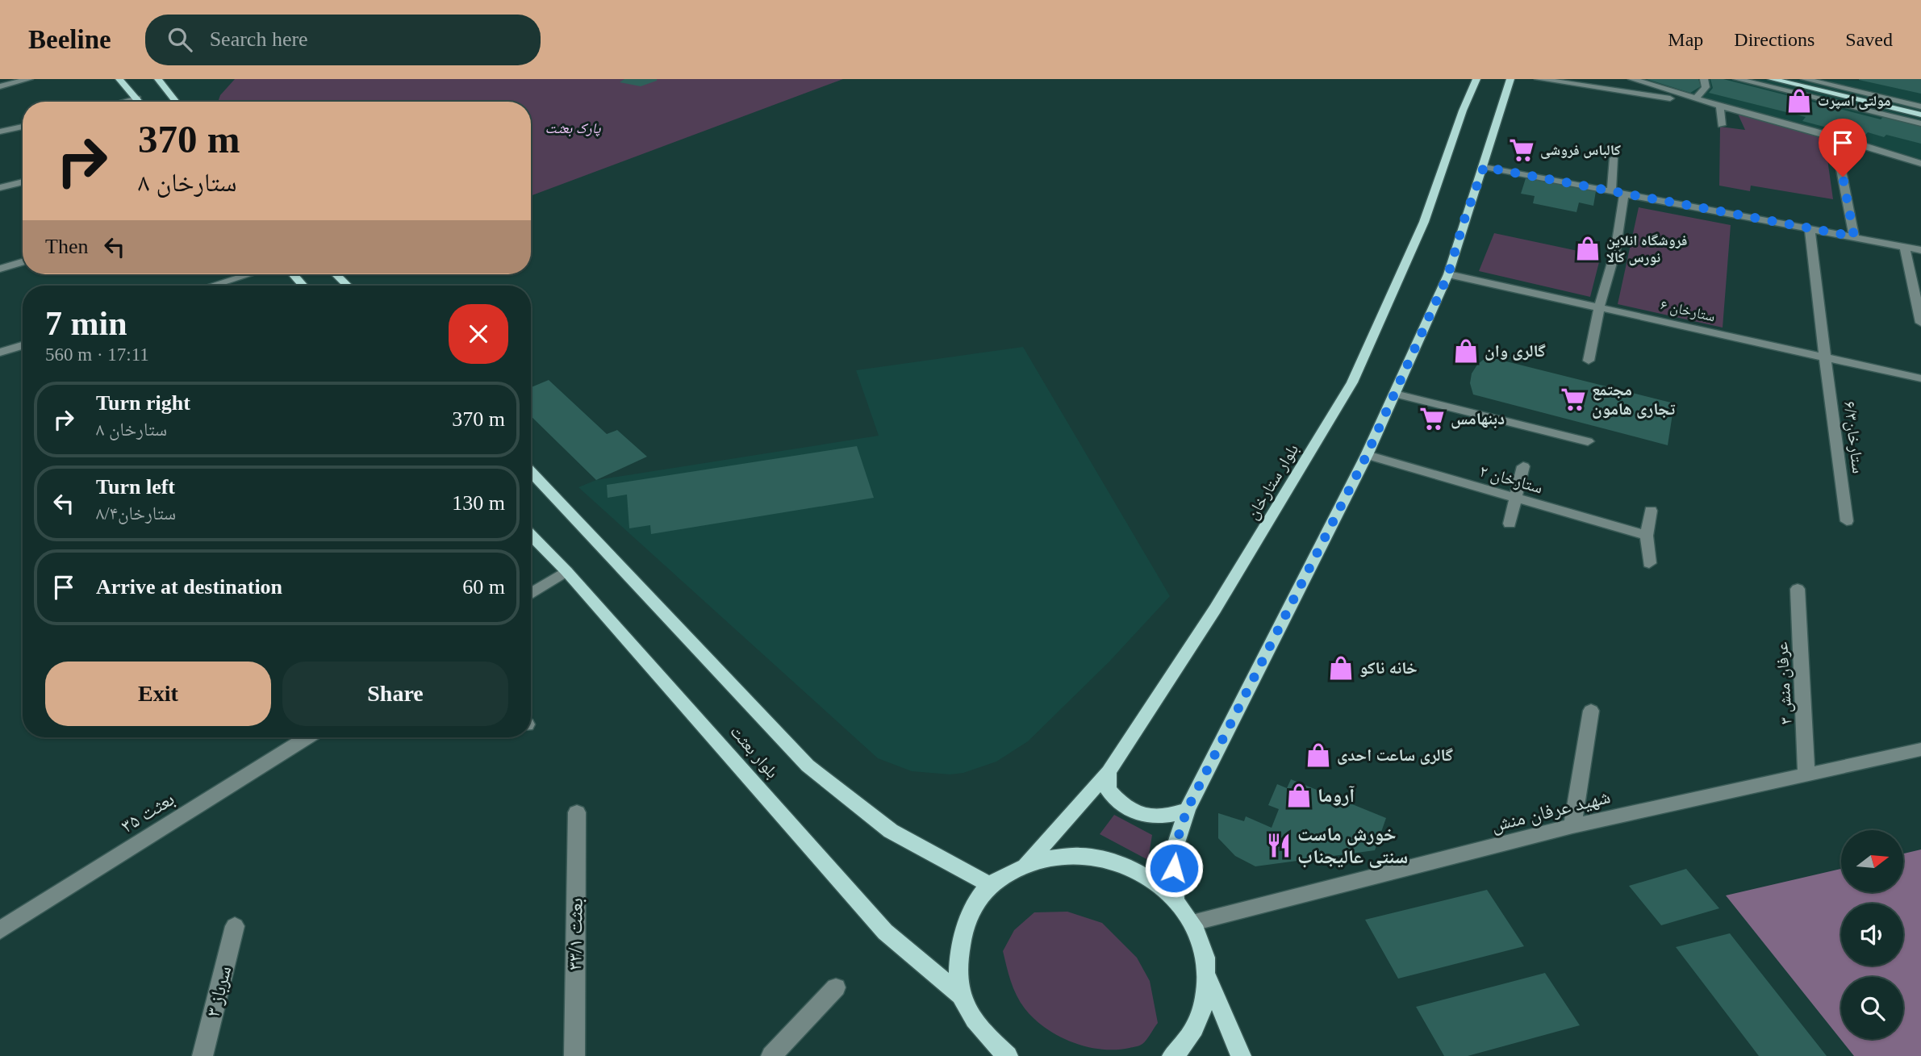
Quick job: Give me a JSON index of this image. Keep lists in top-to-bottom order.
{
  "streets": {
    "main road": ["بلوار ستارخان", "بلوار بعثت"],
    "street": [
      "ستارخان ۶",
      "ستارخان۶/۳",
      "۲ ستارخان",
      "۳ عرفان منش",
      "شهید عرفان منش",
      "۳۵ بعثت",
      "۳۳/۱ بعثت",
      "۳ سرباز"
    ]
  },
  "crossings": [
    ["ستارخان ۶", "ستارخان۶/۳"],
    ["۳ عرفان منش", "شهید عرفان منش"]
  ],
  "parks": ["پارک بعثت"],
  "places": {
    "shop": [
      "مولتی اسپرت",
      "فروشگاه انلاین نورس کالا",
      "گالری وان",
      "خانه ناکو",
      "گالری ساعت احدی",
      "آروما"
    ],
    "supermarket": ["کالباس فروشی", "مجتمع تجاری هامون", "دبنهامس"],
    "restaurant": ["خورش ماست سنتی عالیجناب"]
  },
  "north": "right",
  "page": {
    "header": "Beeline",
    "search": "Search here",
    "nav": ["Map", "Directions", "Saved"],
    "turn": ["370 m", "ستارخان ۸"],
    "then": "Then",
    "heading": ["7 min", "560 m · 17:11"],
    "list": [
      {
        "name": "Turn right",
        "note": "ستارخان ۸",
        "value": "370 m"
      },
      {
        "name": "Turn left",
        "note": "ستارخان۸/۴",
        "value": "130 m"
      },
      {
        "name": "Arrive at destination",
        "value": "60 m"
      }
    ],
    "buttons": ["Exit", "Share"]
  }
}
